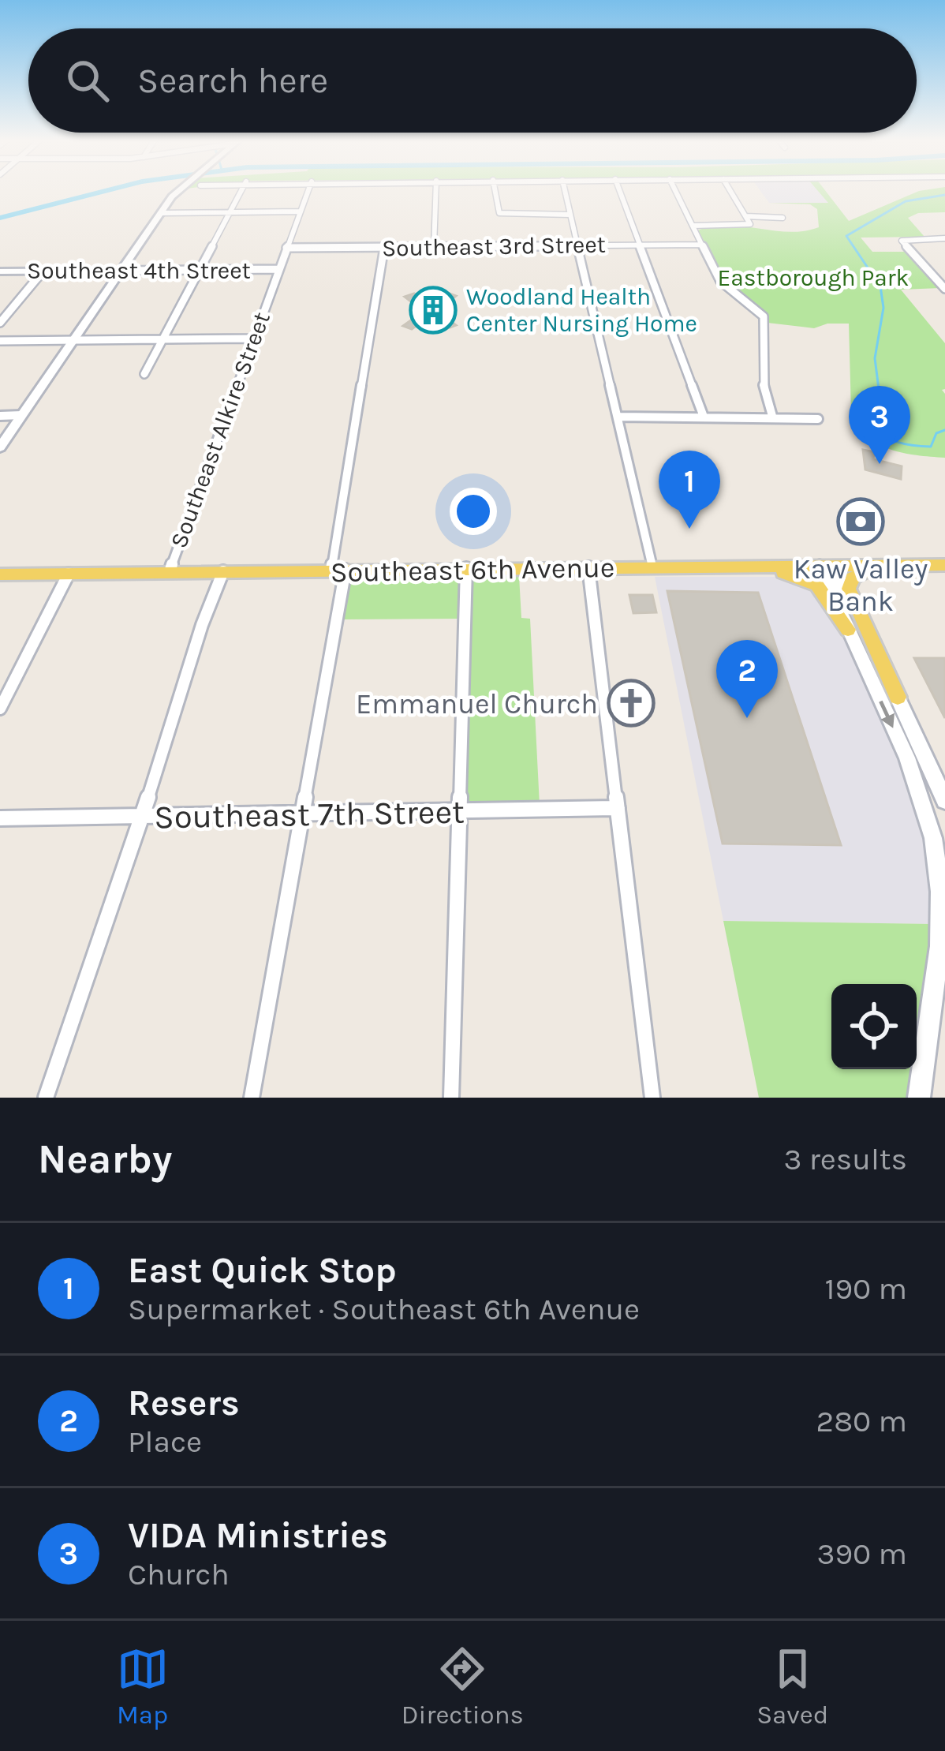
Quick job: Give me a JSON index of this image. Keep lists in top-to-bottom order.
{
  "streets": {
    "main road": ["Southeast 6th Avenue"],
    "street": [
      "Southeast 3rd Street",
      "Southeast 4th Street",
      "Southeast Alkire Street",
      "Southeast 7th Street"
    ]
  },
  "crossings": [
    ["Southeast 3rd Street", "Southeast Alkire Street"],
    ["Southeast 4th Street", "Southeast Alkire Street"],
    ["Southeast Alkire Street", "Southeast 6th Avenue"]
  ],
  "parks": ["Eastborough Park"],
  "places": {
    "building": ["Woodland Health Center Nursing Home"],
    "bank": ["Kaw Valley Bank"],
    "church": ["Emmanuel Church"]
  },
  "page": {
    "search": "Search here",
    "pins": ["3", "1", "2"],
    "heading": ["Nearby", "3 results"],
    "list": [
      {
        "mark": "1",
        "name": "East Quick Stop",
        "note": "Supermarket · Southeast 6th Avenue",
        "value": "190 m"
      },
      {
        "mark": "2",
        "name": "Resers",
        "note": "Place",
        "value": "280 m"
      },
      {
        "mark": "3",
        "name": "VIDA Ministries",
        "note": "Church",
        "value": "390 m"
      }
    ],
    "nav": ["Map", "Directions", "Saved"]
  }
}
